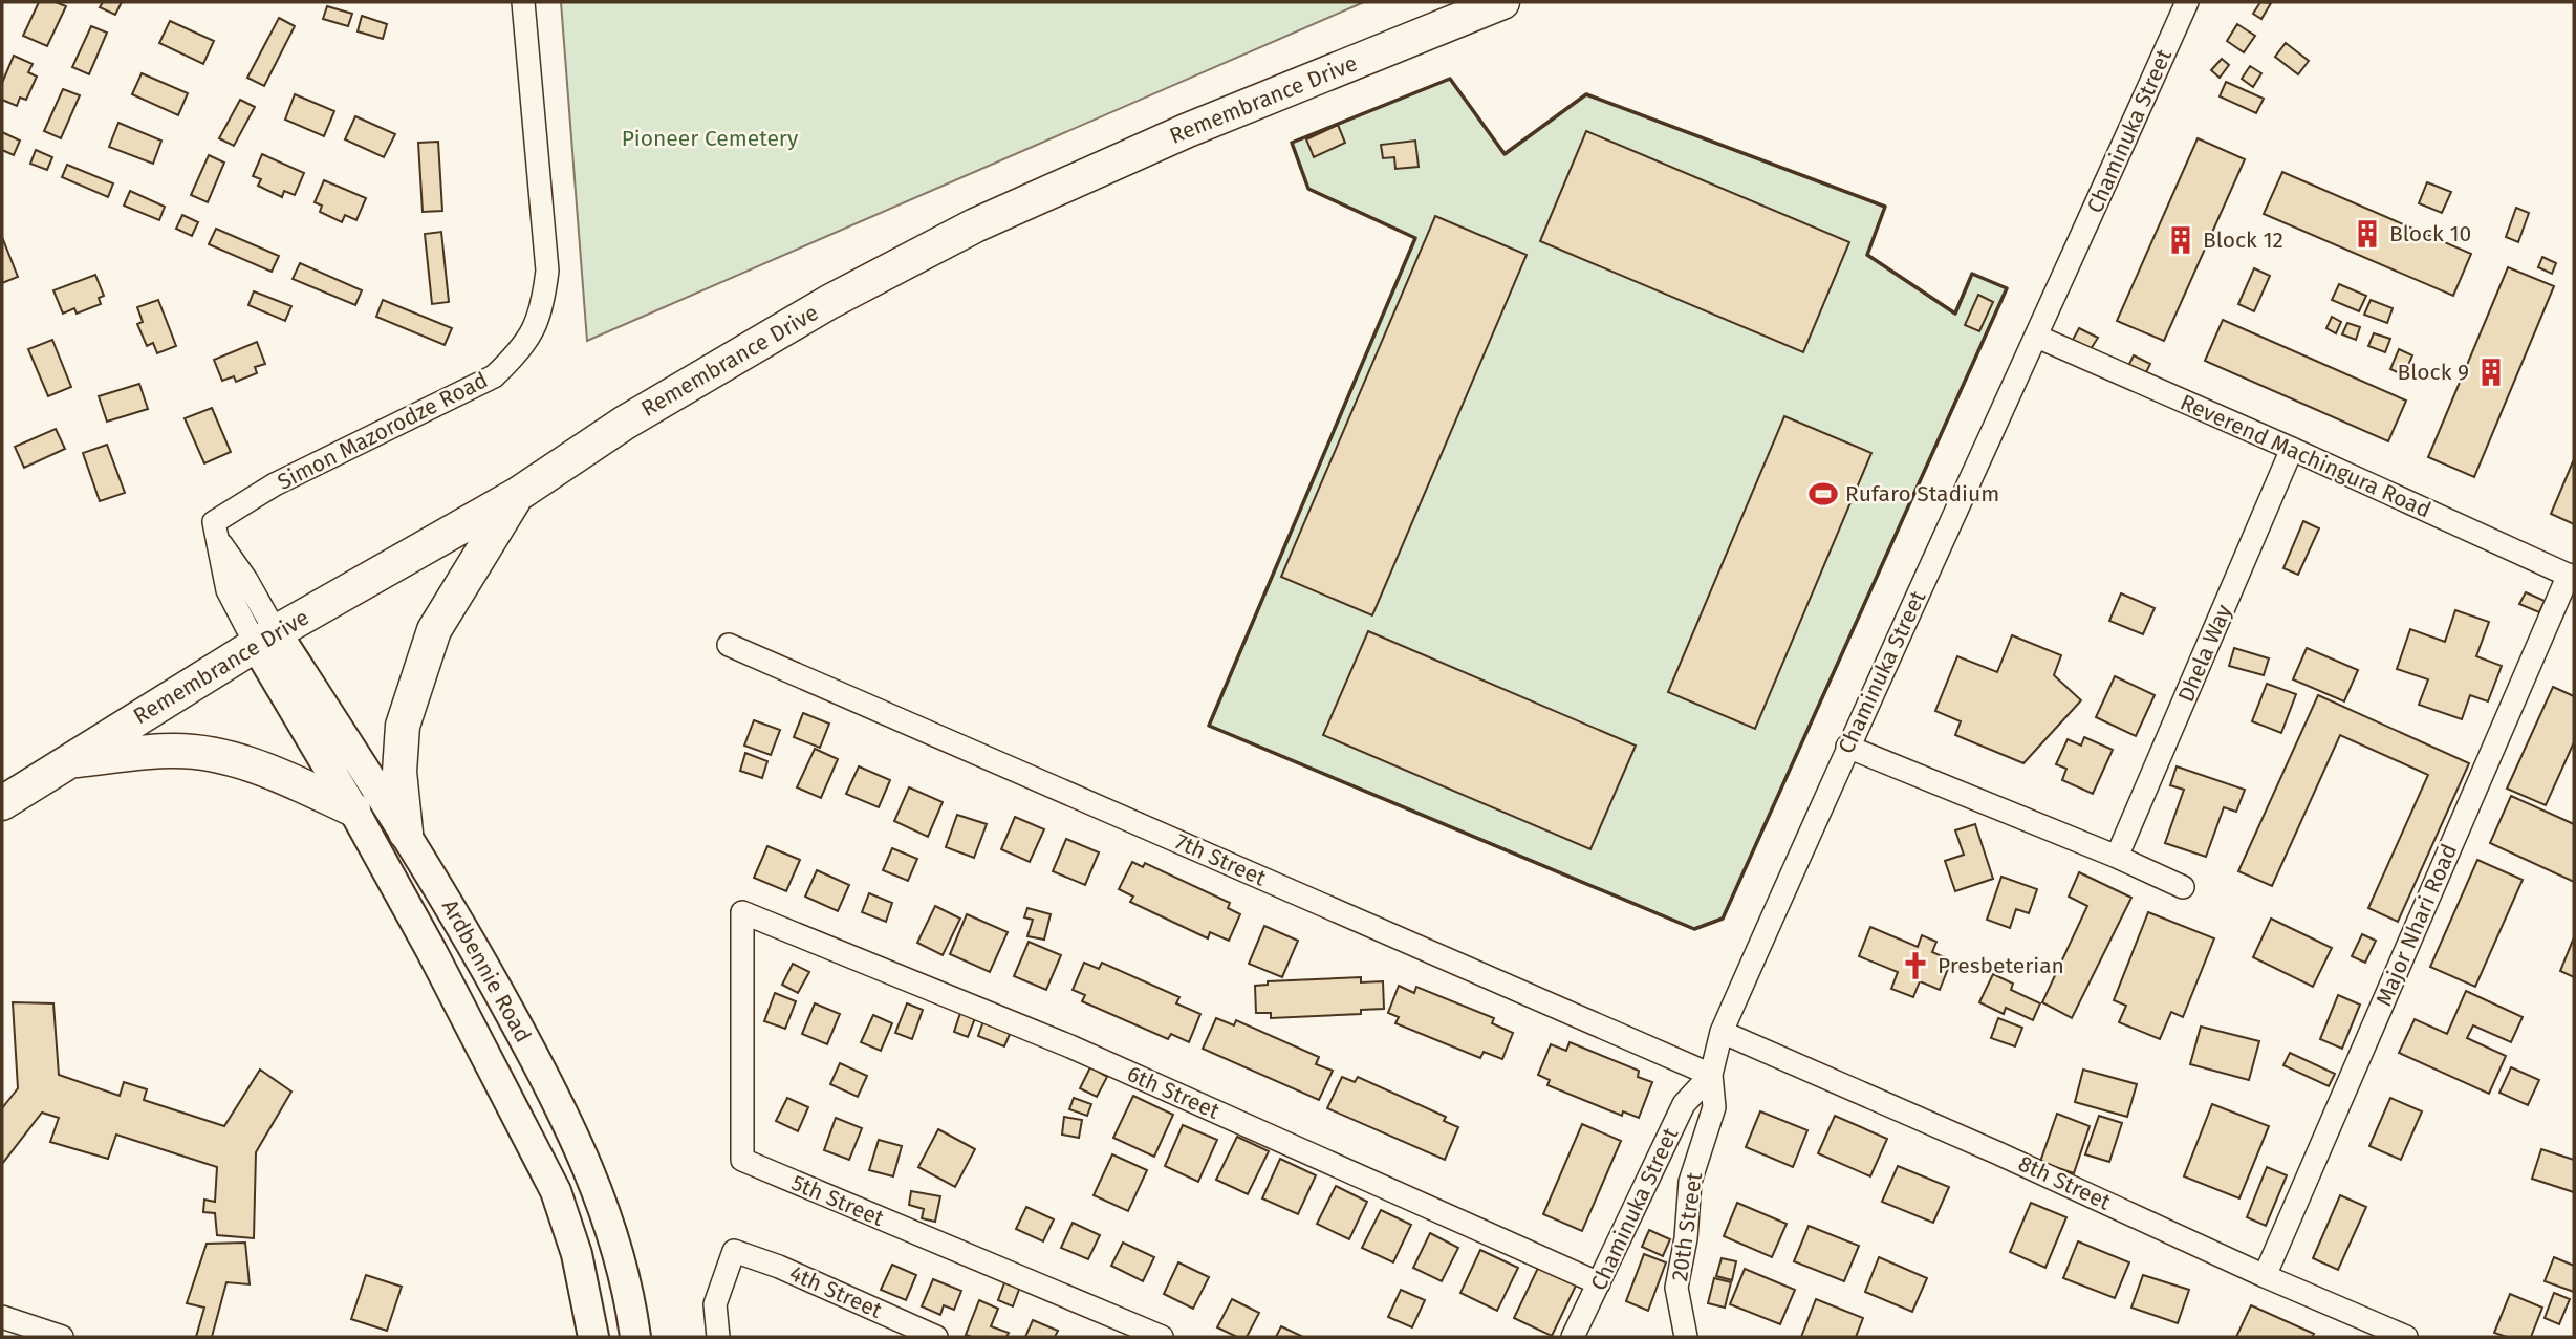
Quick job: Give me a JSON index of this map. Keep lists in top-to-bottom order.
{
  "streets": {
    "main road": ["Remembrance Drive", "Ardbennie Road"],
    "street": [
      "Chaminuka Street",
      "Simon Mazorodze Road",
      "Reverend Machingura Road",
      "Dhela Way",
      "7th Street",
      "Major Nhari Road",
      "6th Street",
      "8th Street",
      "5th Street",
      "20th Street",
      "4th Street"
    ]
  },
  "crossings": [
    ["Remembrance Drive", "Simon Mazorodze Road"],
    ["Remembrance Drive", "Ardbennie Road"],
    ["Chaminuka Street", "Reverend Machingura Road"],
    ["Chaminuka Street", "7th Street"],
    ["Chaminuka Street", "6th Street"],
    ["Chaminuka Street", "8th Street"],
    ["Chaminuka Street", "20th Street"],
    ["Simon Mazorodze Road", "Ardbennie Road"],
    ["Reverend Machingura Road", "Dhela Way"],
    ["Reverend Machingura Road", "Major Nhari Road"],
    ["7th Street", "20th Street"],
    ["Major Nhari Road", "8th Street"],
    ["6th Street", "5th Street"]
  ],
  "parks": ["Pioneer Cemetery"],
  "places": {
    "building": ["Block 10", "Block 12", "Block 9"],
    "sports": ["Rufaro Stadium"],
    "church": ["Presbeterian"]
  }
}
